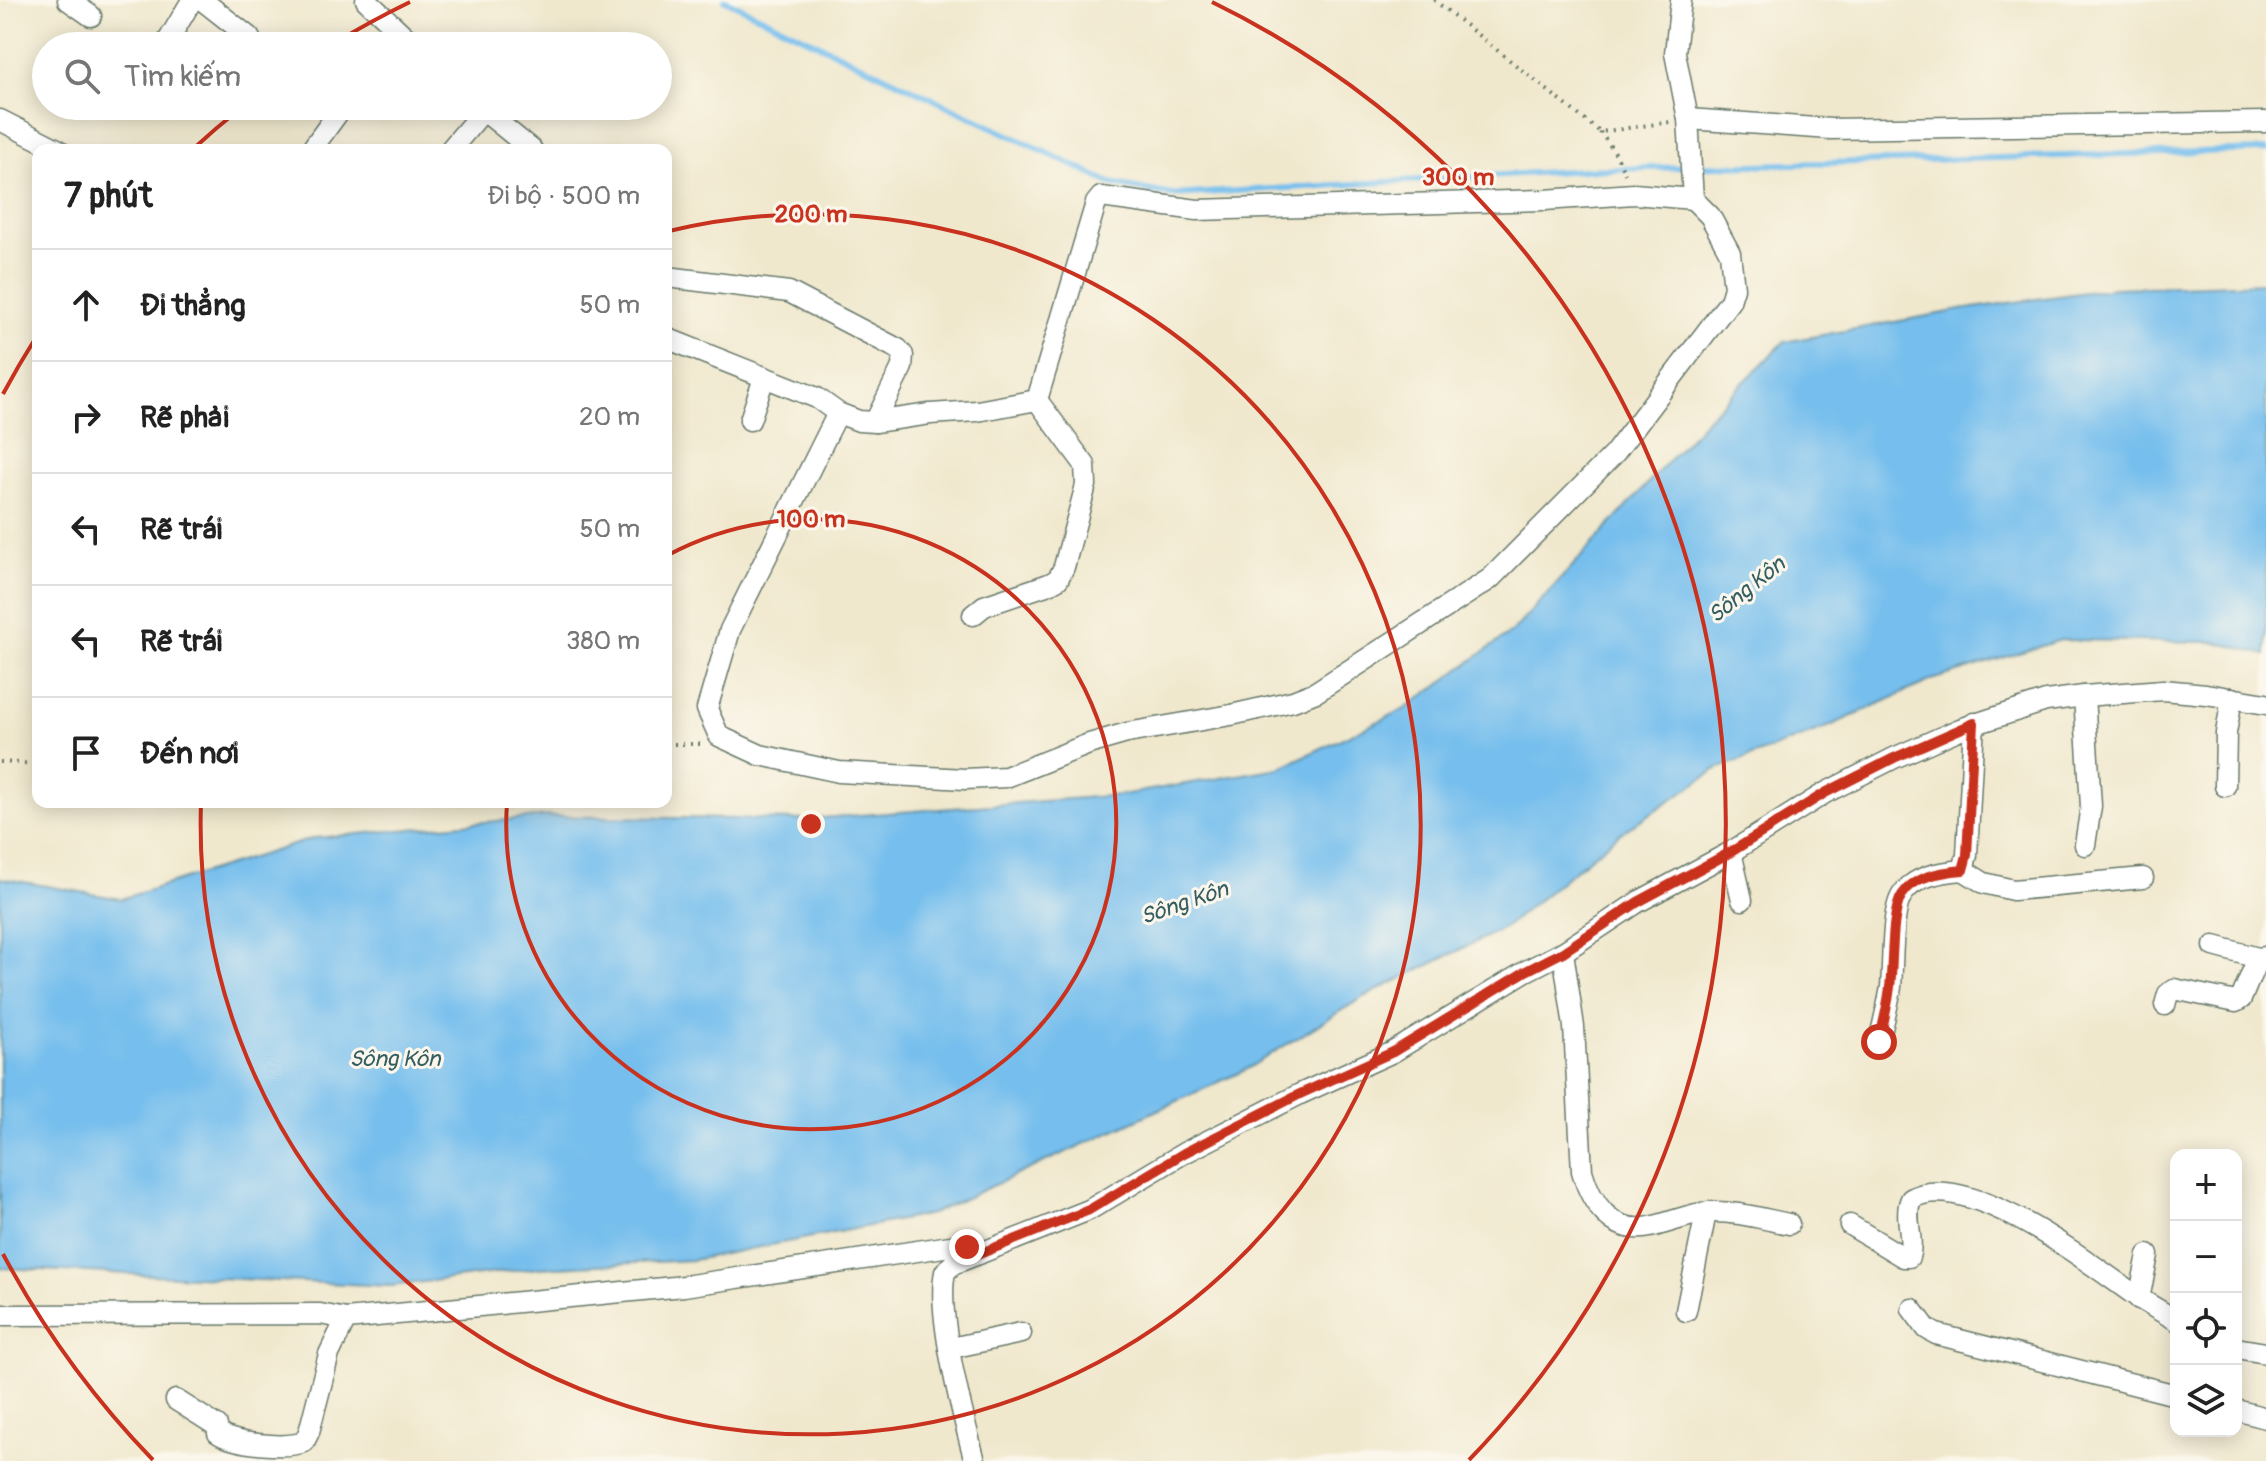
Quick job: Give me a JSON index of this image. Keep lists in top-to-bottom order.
{
  "water": ["Sông Kôn"],
  "page": {
    "search": "Tìm kiếm",
    "heading": ["7 phút", "Đi bộ · 500 m"],
    "list": [
      ["Đi thẳng", "50 m"],
      ["Rẽ phải", "20 m"],
      ["Rẽ trái", "50 m"],
      ["Rẽ trái", "380 m"],
      "Đến nơi"
    ],
    "map_buttons": ["+", "−"]
  },
  "rings": ["300 m", "200 m", "100 m"]
}
